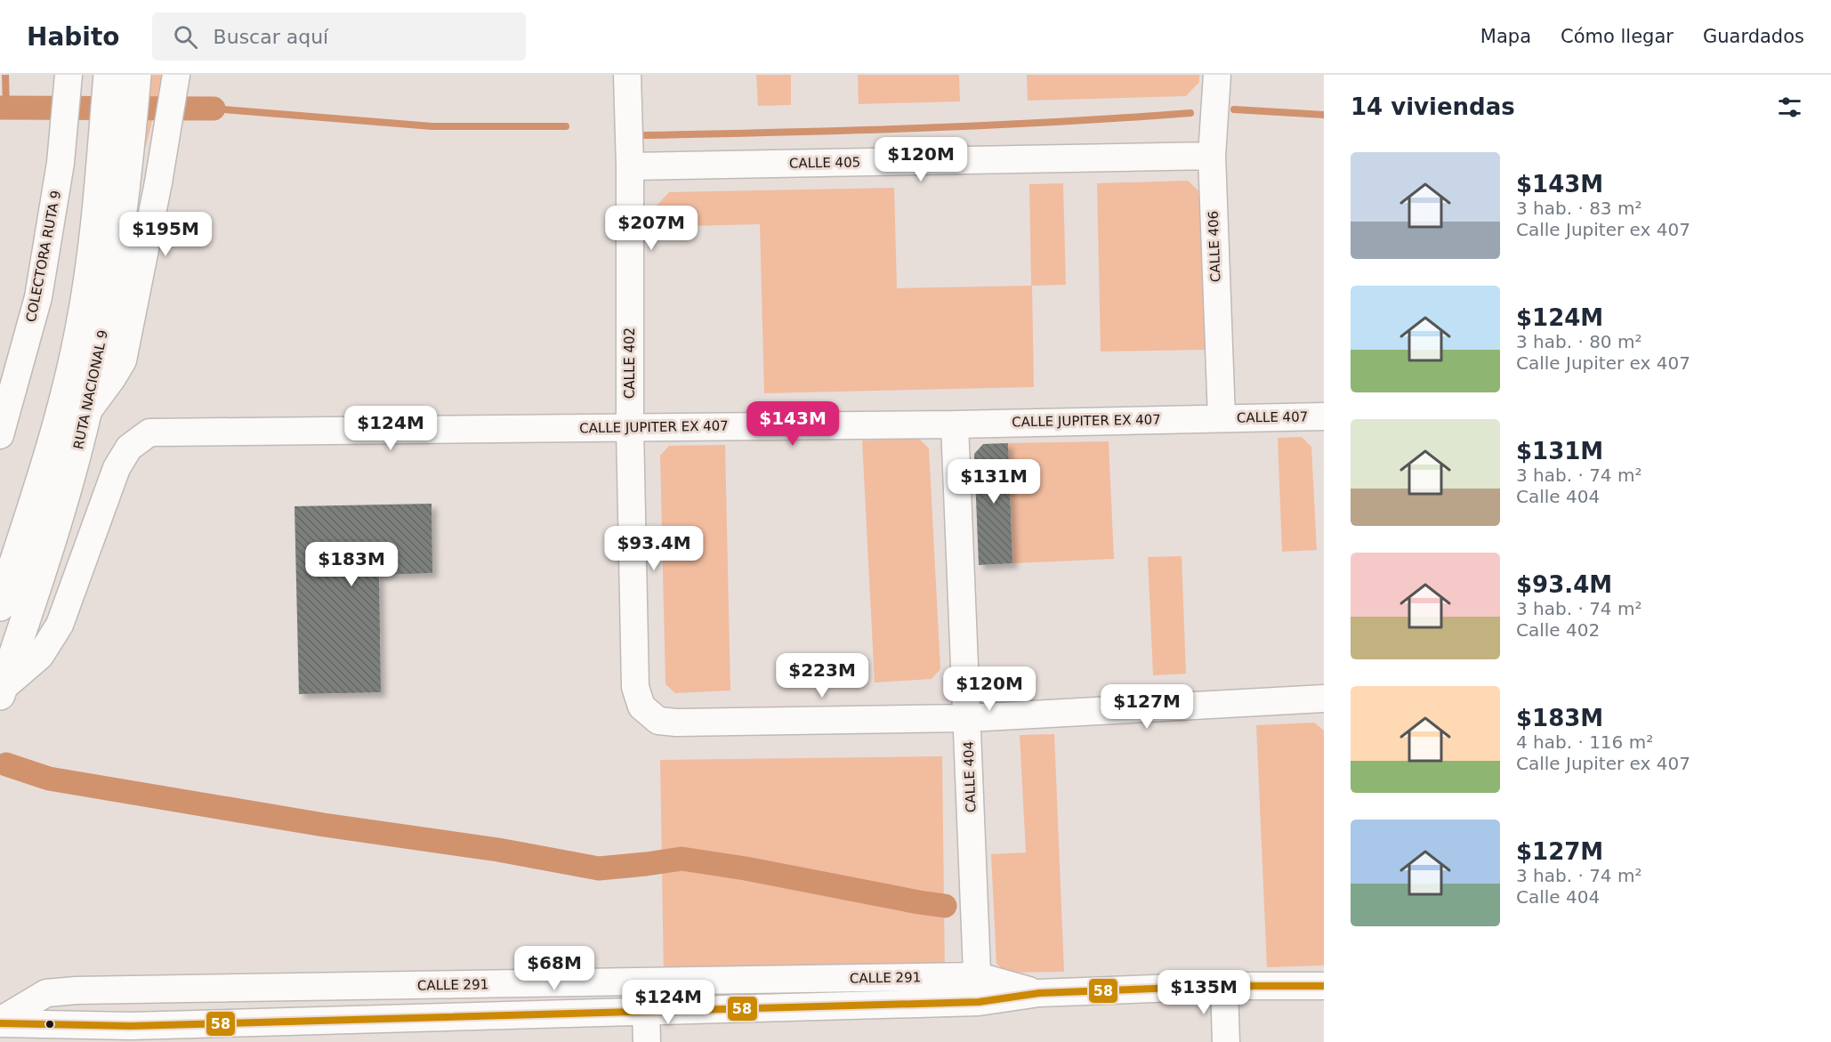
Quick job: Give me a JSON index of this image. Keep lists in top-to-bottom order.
{
  "streets": {
    "main road": ["RUTA NACIONAL 9"],
    "street": [
      "CALLE 405",
      "CALLE 406",
      "COLECTORA RUTA 9",
      "CALLE 402",
      "CALLE 407",
      "CALLE JUPITER EX 407",
      "CALLE 404",
      "CALLE 291"
    ]
  },
  "crossings": [
    ["CALLE 405", "CALLE 406"],
    ["CALLE 405", "CALLE 402"],
    ["CALLE 406", "CALLE 407"],
    ["CALLE 406", "CALLE JUPITER EX 407"],
    ["CALLE 402", "CALLE JUPITER EX 407"],
    ["CALLE 402", "CALLE 404"],
    ["RUTA NACIONAL 9", "CALLE JUPITER EX 407"],
    ["CALLE 407", "CALLE JUPITER EX 407"],
    ["CALLE JUPITER EX 407", "CALLE 404"],
    ["CALLE 404", "CALLE 291"]
  ],
  "lines": ["transit line 58"],
  "page": {
    "header": "Habito",
    "search": "Buscar aquí",
    "nav": ["Mapa", "Cómo llegar", "Guardados"],
    "heading": "14 viviendas",
    "price": [
      "$120M",
      "$207M",
      "$195M",
      "$143M",
      "$124M",
      "$131M",
      "$93.4M",
      "$183M",
      "$223M",
      "$120M",
      "$127M",
      "$68M",
      "$135M",
      "$124M"
    ],
    "list": [
      {
        "name": "$143M",
        "note": "3 hab. · 83 m² · Calle Jupiter ex 407"
      },
      {
        "name": "$124M",
        "note": "3 hab. · 80 m² · Calle Jupiter ex 407"
      },
      {
        "name": "$131M",
        "note": "3 hab. · 74 m² · Calle 404"
      },
      {
        "name": "$93.4M",
        "note": "3 hab. · 74 m² · Calle 402"
      },
      {
        "name": "$183M",
        "note": "4 hab. · 116 m² · Calle Jupiter ex 407"
      },
      {
        "name": "$127M",
        "note": "3 hab. · 74 m² · Calle 404"
      }
    ]
  }
}
